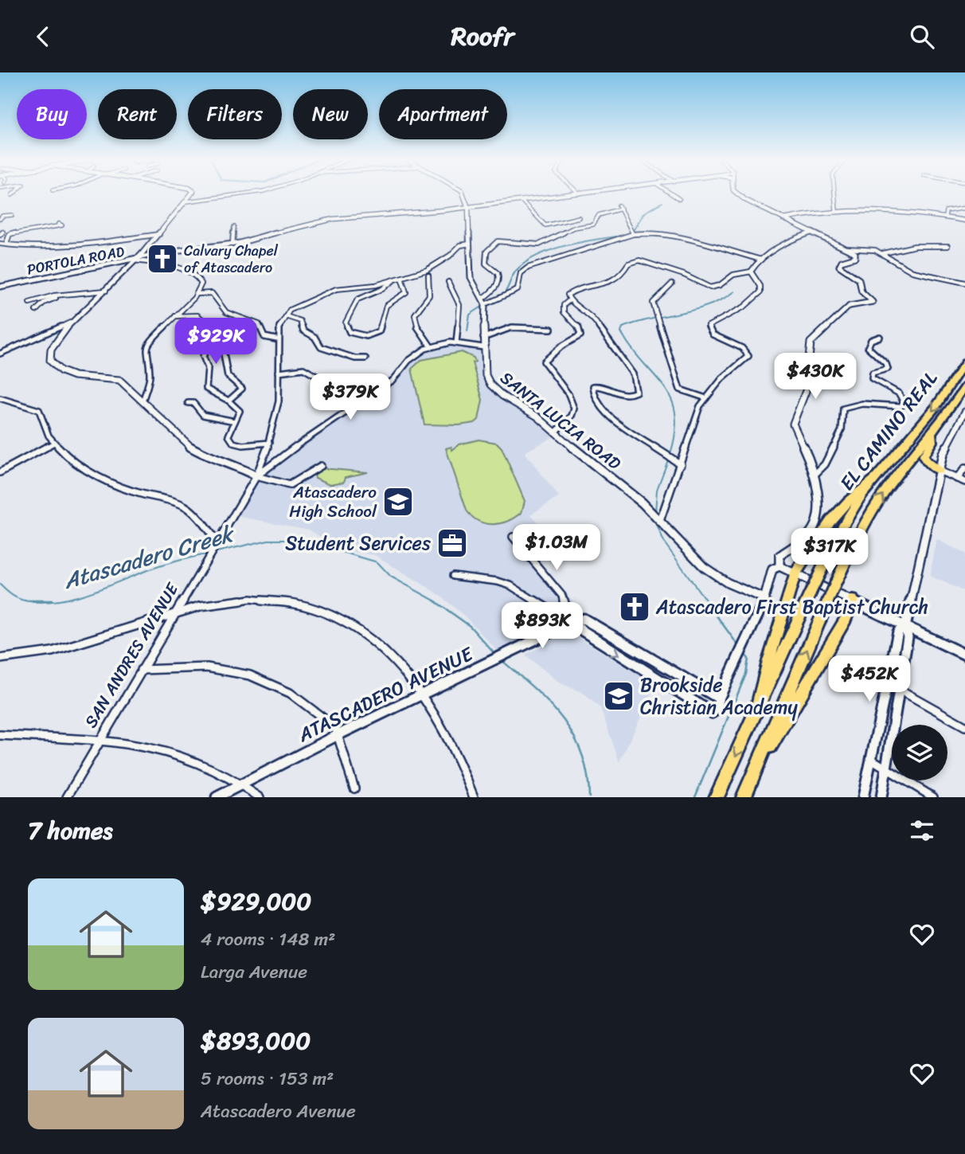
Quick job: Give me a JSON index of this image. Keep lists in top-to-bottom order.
{
  "streets": {
    "highway": ["EL CAMINO REAL"],
    "street": [
      "PORTOLA ROAD",
      "SANTA LUCIA ROAD",
      "SAN ANDRES AVENUE",
      "ATASCADERO AVENUE"
    ]
  },
  "crossings": [
    ["PORTOLA ROAD", "SANTA LUCIA ROAD"],
    ["SANTA LUCIA ROAD", "SAN ANDRES AVENUE"]
  ],
  "water": ["Atascadero Creek"],
  "places": {
    "church": ["Calvary Chapel of Atascadero", "Atascadero First Baptist Church"],
    "school or university": ["Atascadero High School", "Brookside Christian Academy"],
    "office": ["Student Services"]
  },
  "page": {
    "header": "Roofr",
    "chip": [
      "Buy",
      "Rent",
      "Filters",
      "New",
      "Apartment"
    ],
    "price": [
      "$929K",
      "$430K",
      "$379K",
      "$1.03M",
      "$317K",
      "$893K",
      "$452K"
    ],
    "heading": "7 homes",
    "list": [
      {
        "name": "$929,000",
        "note": "4 rooms · 148 m² · Larga Avenue"
      },
      {
        "name": "$893,000",
        "note": "5 rooms · 153 m² · Atascadero Avenue"
      }
    ]
  }
}
